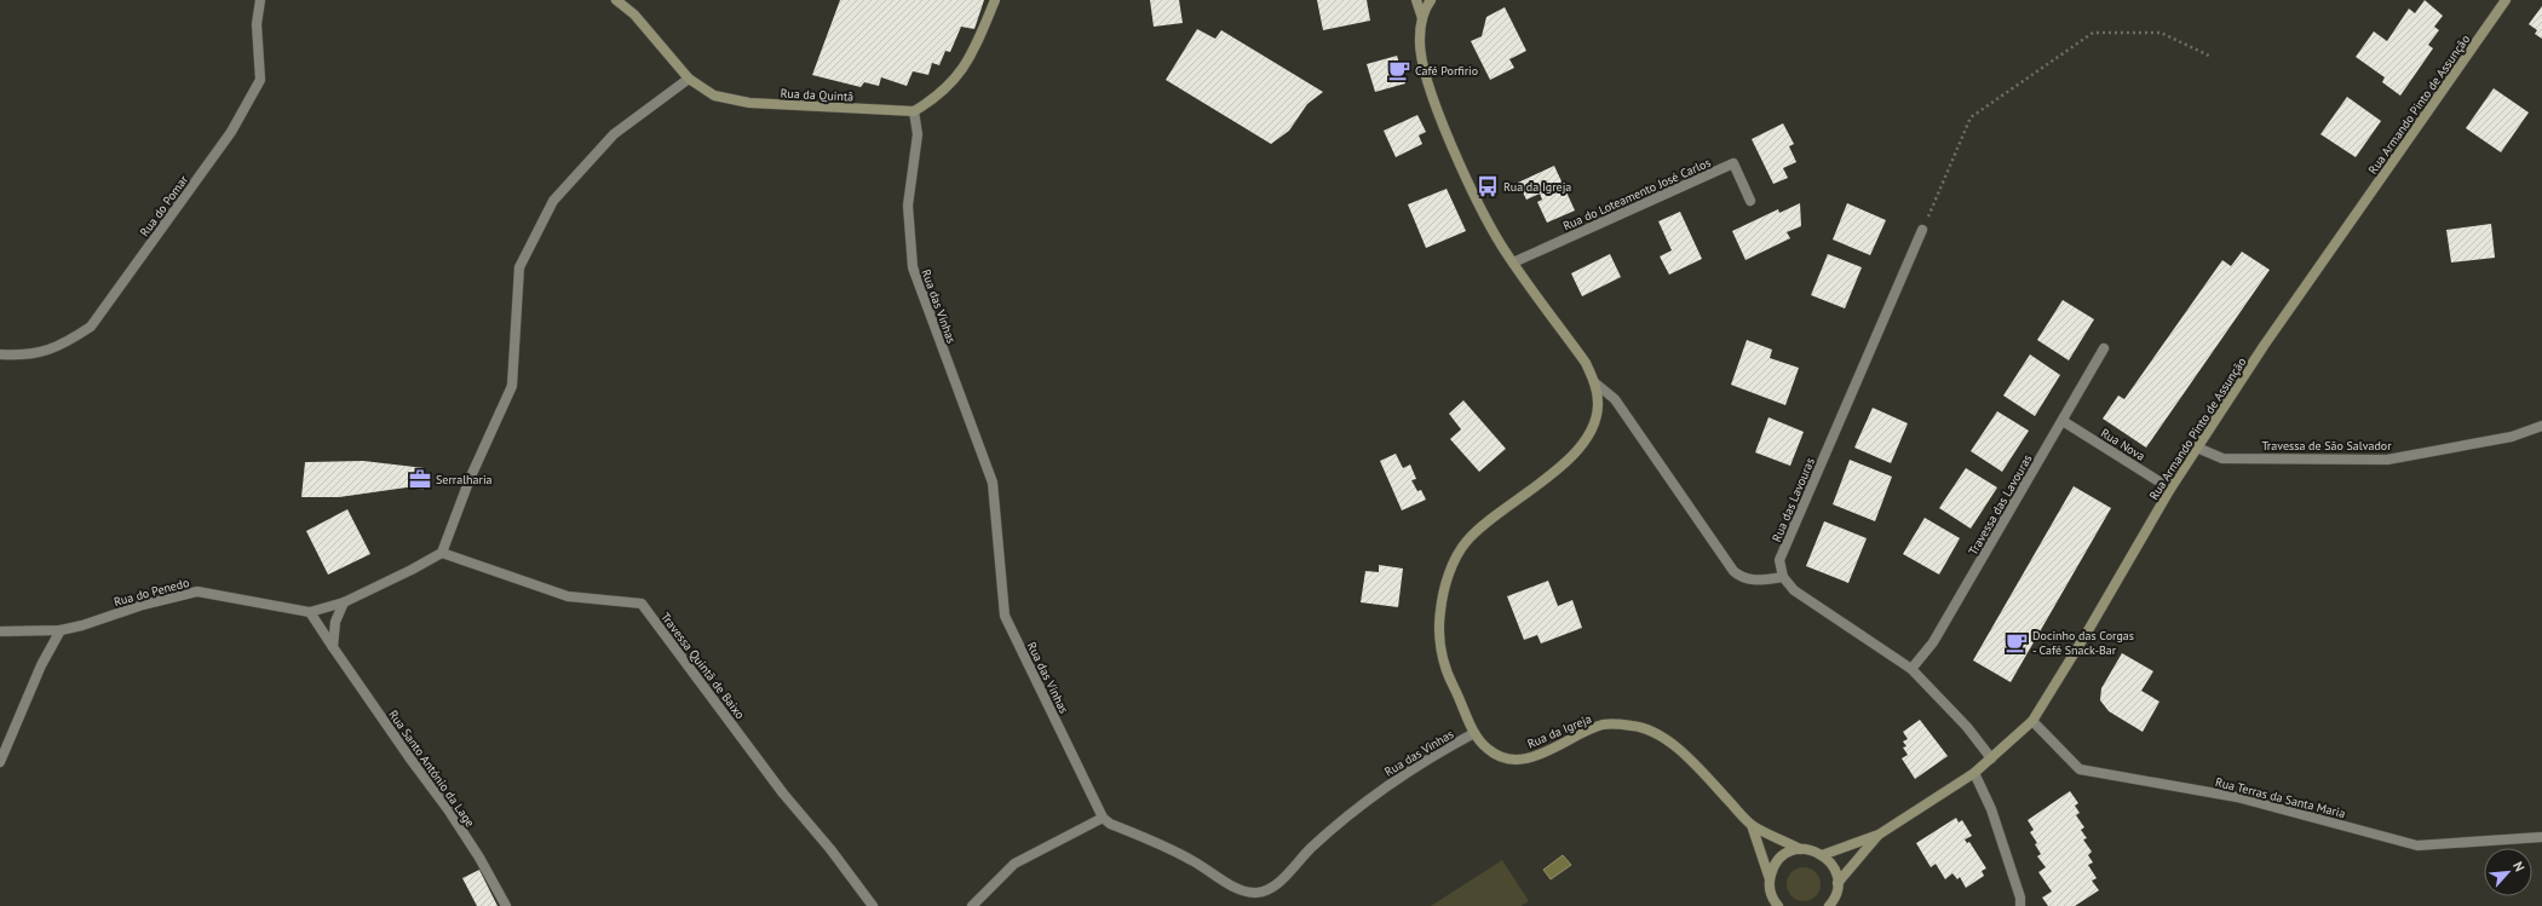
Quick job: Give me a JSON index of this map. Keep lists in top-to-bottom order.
{
  "streets": {
    "main road": ["Rua da Quintã", "Rua Armando Pinto de Assunção", "Rua da Igreja"],
    "street": [
      "Rua do Loteamento José Carlos",
      "Rua do Pomar",
      "Rua das Vinhas",
      "Rua Nova",
      "Travessa de São Salvador",
      "Rua das Lavouras",
      "Travessa das Lavouras",
      "Rua do Penedo",
      "Travessa Quintã de Baixo",
      "Rua Santo António da Lage",
      "Rua Terras da Santa Maria"
    ]
  },
  "crossings": [
    ["Rua da Quintã", "Rua das Vinhas"],
    ["Rua Armando Pinto de Assunção", "Rua Nova"],
    ["Rua Armando Pinto de Assunção", "Travessa de São Salvador"],
    ["Rua Armando Pinto de Assunção", "Rua da Igreja"],
    ["Rua Armando Pinto de Assunção", "Rua Terras da Santa Maria"],
    ["Rua do Loteamento José Carlos", "Rua da Igreja"],
    ["Rua das Vinhas", "Rua da Igreja"],
    ["Rua Nova", "Travessa das Lavouras"],
    ["Rua do Penedo", "Rua Santo António da Lage"]
  ],
  "places": {
    "cafe": ["Café Porfirio", "Docinho das Corgas - Café Snack-Bar"],
    "bus stop": ["Rua da Igreja"],
    "office": ["Serralharia"]
  },
  "north": "top right"
}
